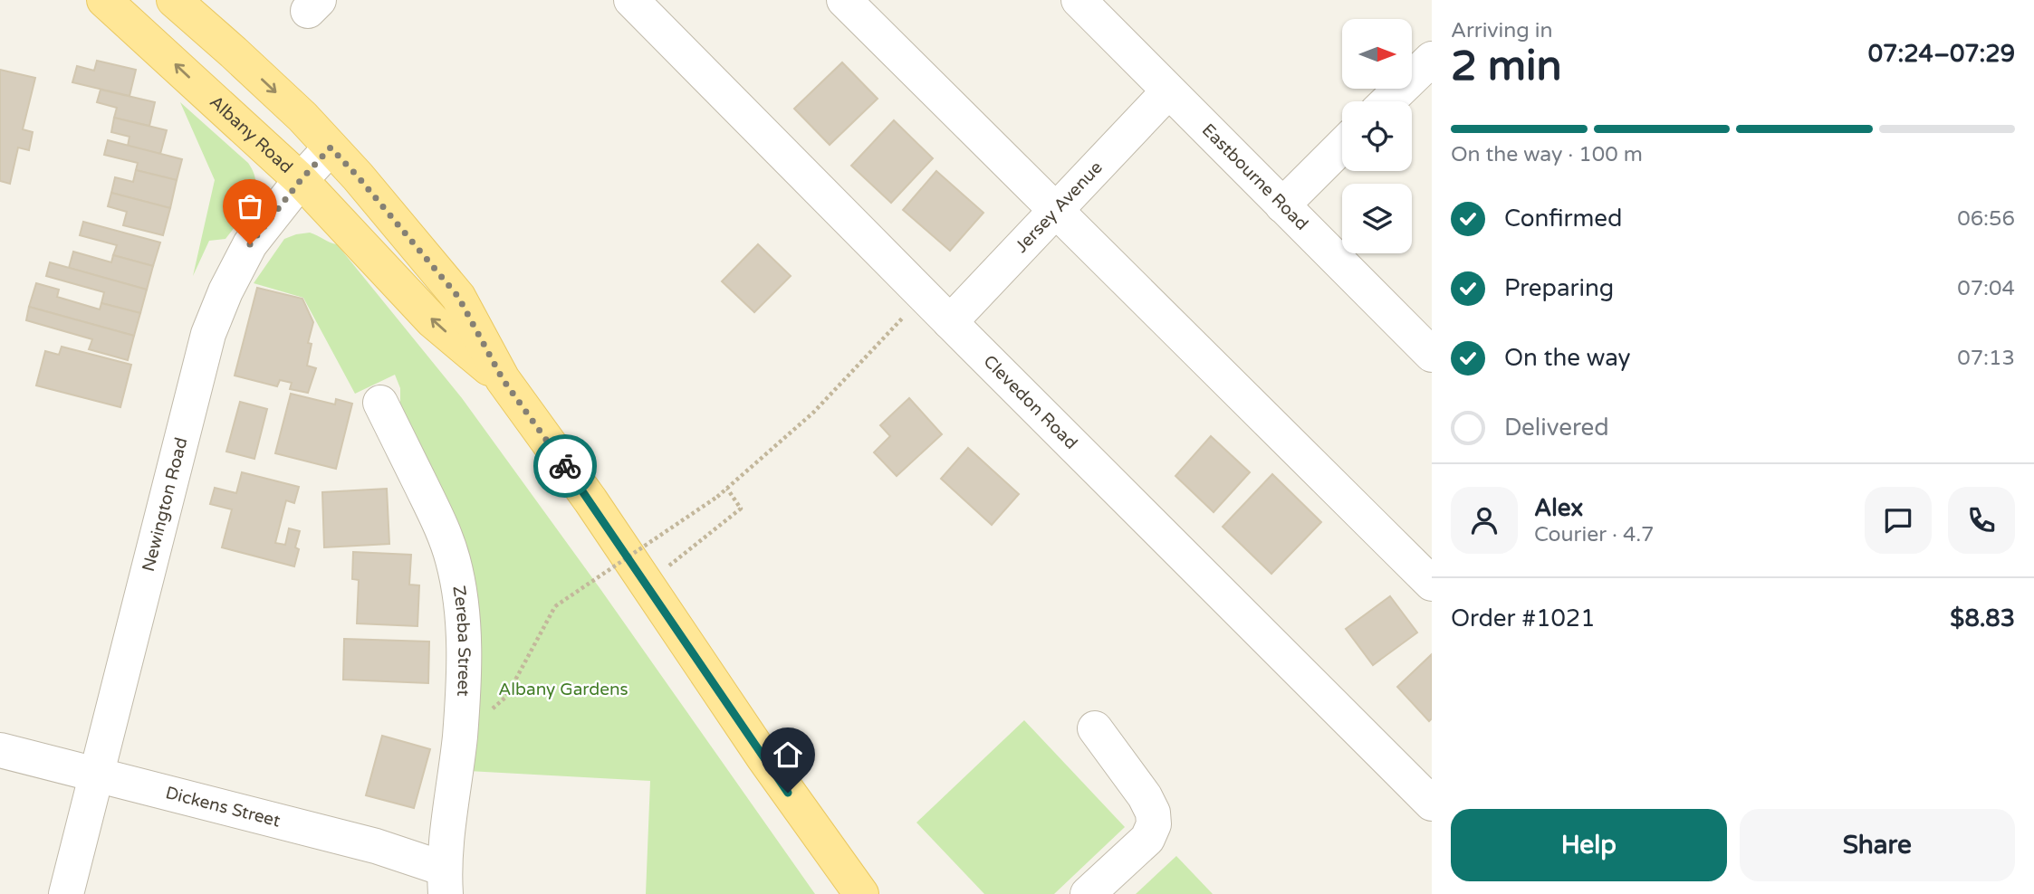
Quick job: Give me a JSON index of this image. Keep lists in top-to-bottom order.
{
  "streets": {
    "main road": ["Albany Road"],
    "street": [
      "Eastbourne Road",
      "Jersey Avenue",
      "Clevedon Road",
      "Newington Road",
      "Zereba Street",
      "Dickens Street"
    ]
  },
  "crossings": [
    ["Albany Road", "Newington Road"],
    ["Eastbourne Road", "Jersey Avenue"],
    ["Jersey Avenue", "Clevedon Road"],
    ["Newington Road", "Dickens Street"],
    ["Zereba Street", "Dickens Street"]
  ],
  "parks": ["Albany Gardens"],
  "north": "right",
  "page": {
    "heading": ["2 min", "Arriving in", "07:24–07:29"],
    "panel": [
      "Alex",
      "Courier · 4.7",
      "Order #1021",
      "$8.83"
    ],
    "bar": "On the way · 100 m",
    "list": [
      ["Confirmed", "06:56"],
      ["Preparing", "07:04"],
      ["On the way", "07:13"],
      "Delivered"
    ],
    "buttons": ["Help", "Share"]
  }
}
